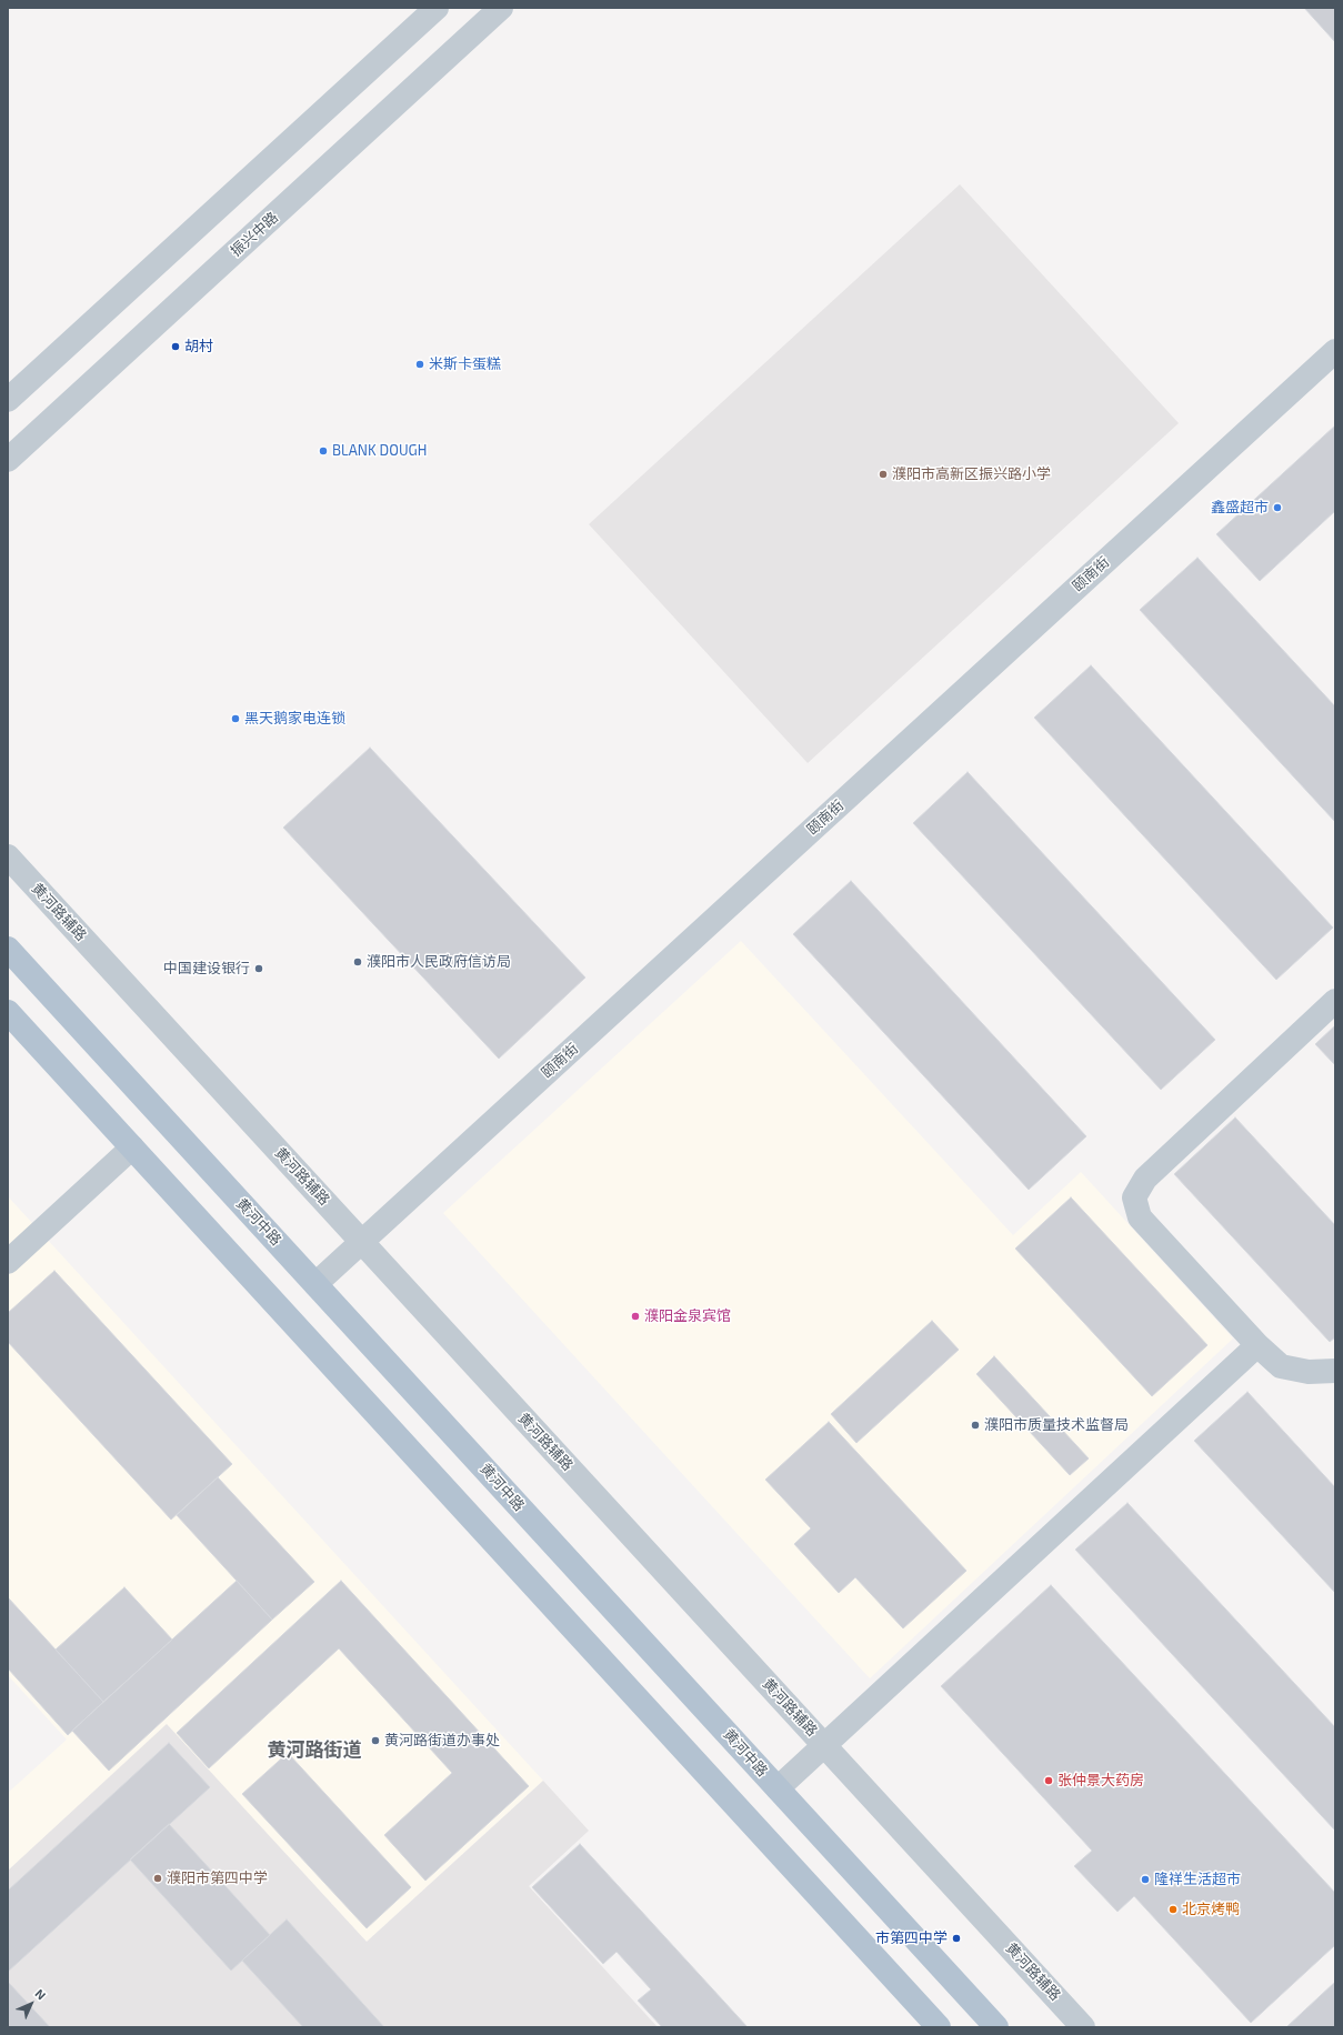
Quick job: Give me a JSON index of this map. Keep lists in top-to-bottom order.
{
  "streets": {
    "main road": ["黄河中路"],
    "street": ["振兴中路", "颐南街", "黄河路辅路"]
  },
  "crossings": [
    ["颐南街", "黄河路辅路"],
    ["颐南街", "黄河中路"]
  ],
  "districts": ["黄河路街道"],
  "places": [
    "胡村",
    "米斯卡蛋糕",
    "BLANK DOUGH",
    "濮阳市高新区振兴路小学",
    "鑫盛超市",
    "黑天鹅家电连锁",
    "濮阳市人民政府信访局",
    "中国建设银行",
    "濮阳金泉宾馆",
    "濮阳市质量技术监督局",
    "黄河路街道办事处",
    "张仲景大药房",
    "濮阳市第四中学",
    "隆祥生活超市",
    "北京烤鸭",
    "市第四中学"
  ],
  "north": "top right"
}
